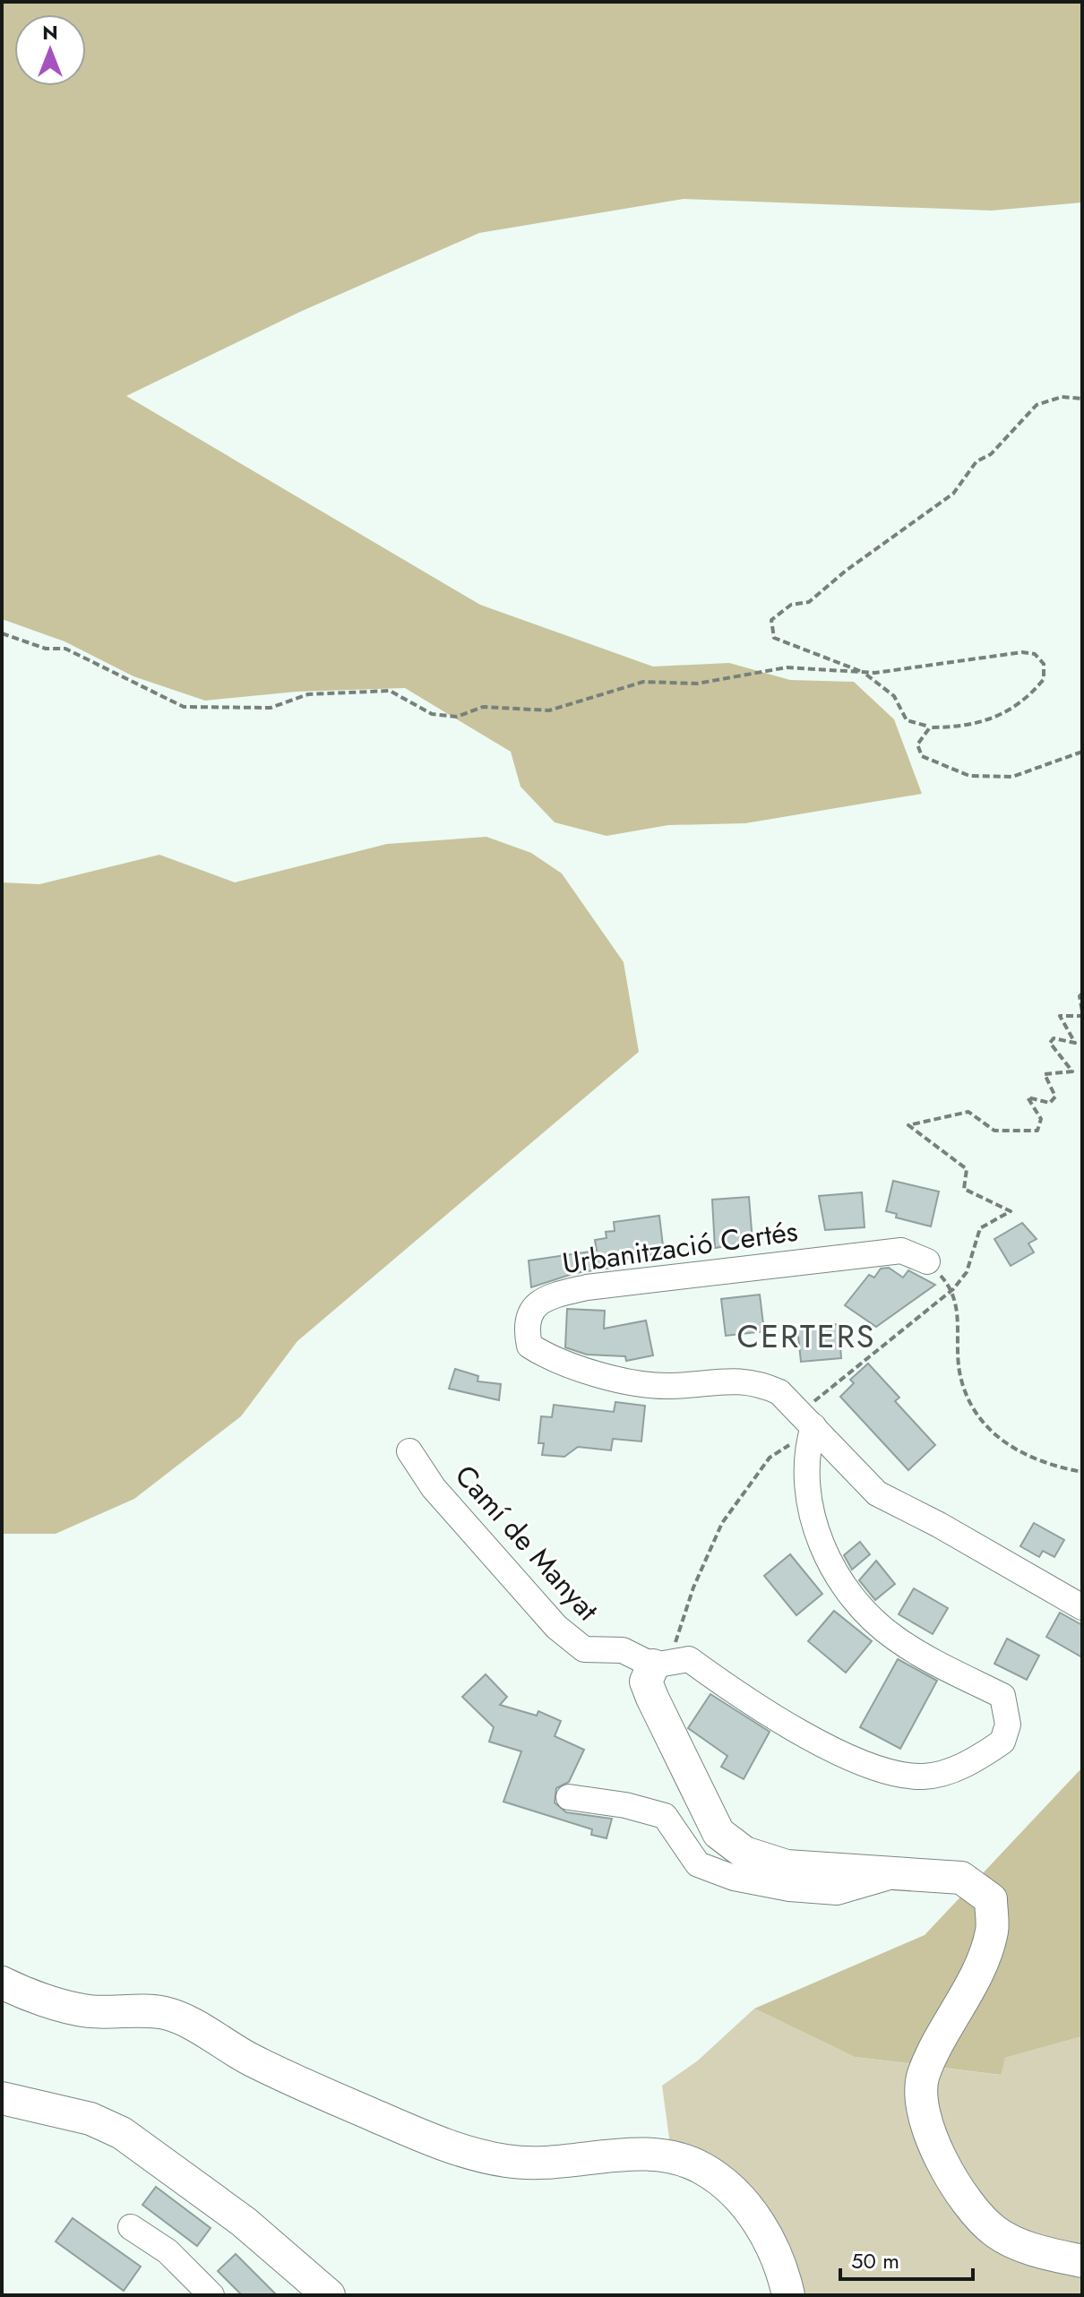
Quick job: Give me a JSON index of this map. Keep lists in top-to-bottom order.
{
  "streets": {
    "street": ["Urbanització Certés", "Camí de Manyat"]
  },
  "districts": ["CERTERS"],
  "scale_bar": "50 m",
  "north": "top"
}
